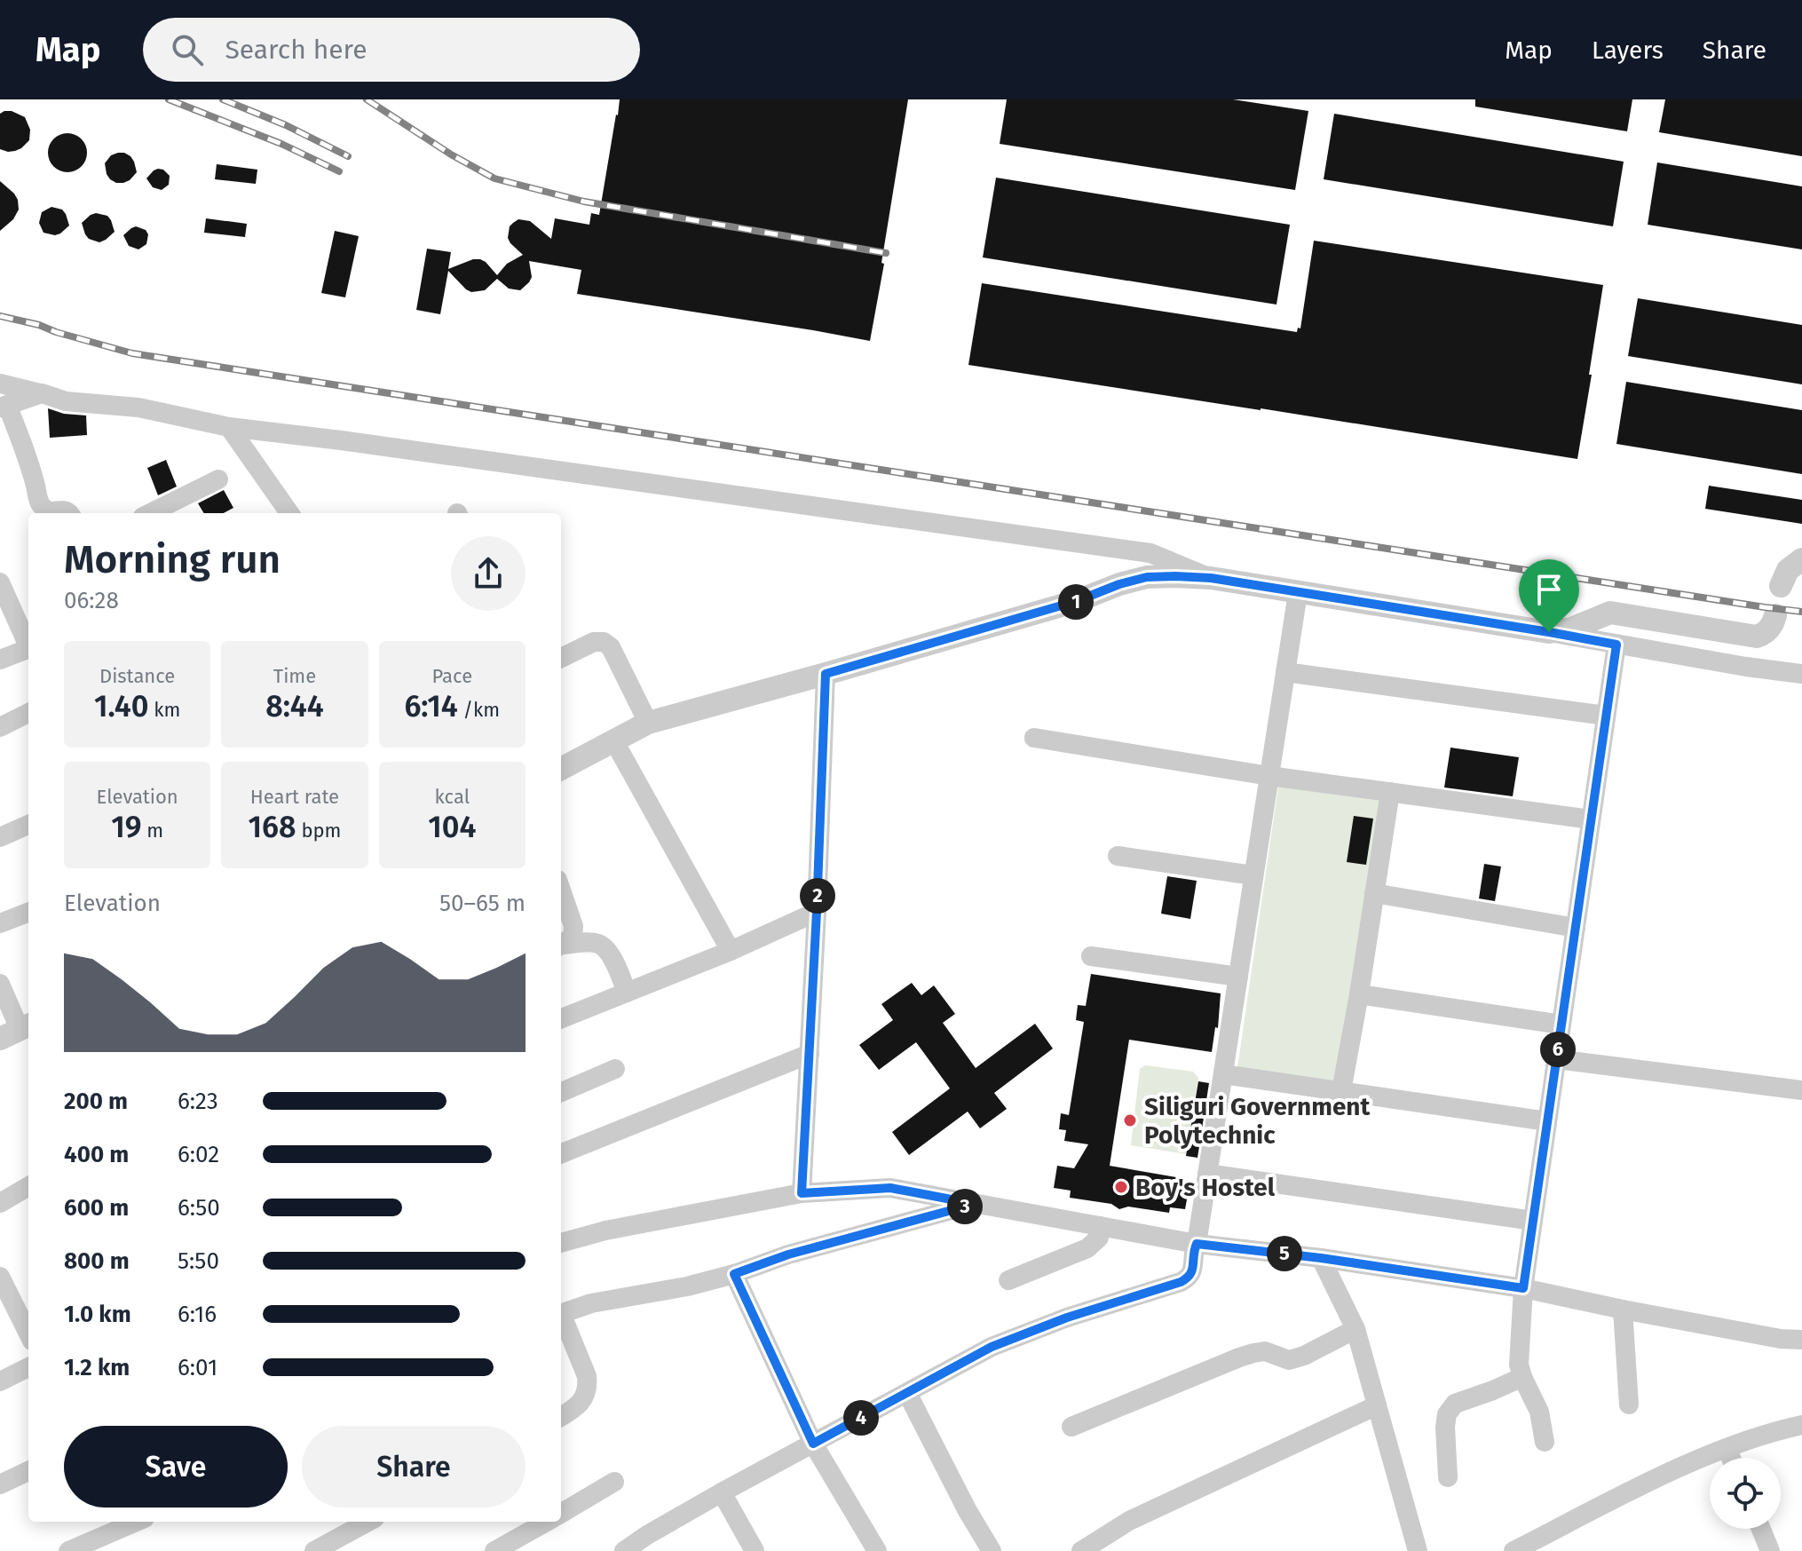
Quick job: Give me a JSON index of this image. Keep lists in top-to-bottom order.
{
  "places": ["Siliguri Government Polytechnic", "Boy's Hostel"],
  "page": {
    "header": "Map",
    "search": "Search here",
    "nav": ["Map", "Layers", "Share"],
    "heading": ["Morning run", "06:28"],
    "pins": [
      "1",
      "2",
      "6",
      "3",
      "5",
      "4"
    ],
    "stats": [
      ["Distance", "1.40 km"],
      ["Time", "8:44"],
      ["Pace", "6:14 /km"],
      ["Elevation", "19 m"],
      ["Heart rate", "168 bpm"],
      ["kcal", "104"]
    ],
    "chart": ["Elevation", "50–65 m"],
    "list": [
      {
        "name": "200 m",
        "note": "6:23"
      },
      {
        "name": "400 m",
        "note": "6:02"
      },
      {
        "name": "600 m",
        "note": "6:50"
      },
      {
        "name": "800 m",
        "note": "5:50"
      },
      {
        "name": "1.0 km",
        "note": "6:16"
      },
      {
        "name": "1.2 km",
        "note": "6:01"
      }
    ],
    "buttons": ["Save", "Share"]
  }
}
